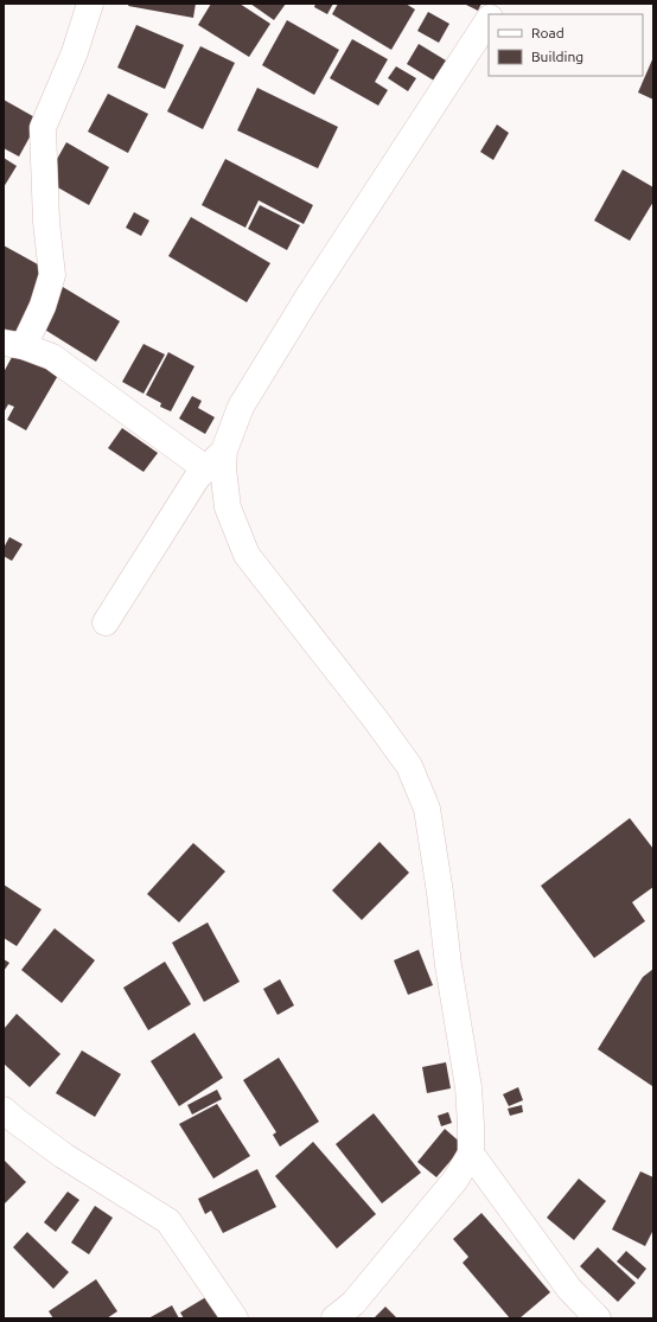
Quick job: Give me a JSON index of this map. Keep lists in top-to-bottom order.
{
  "legend": ["Road", "Building"]
}
